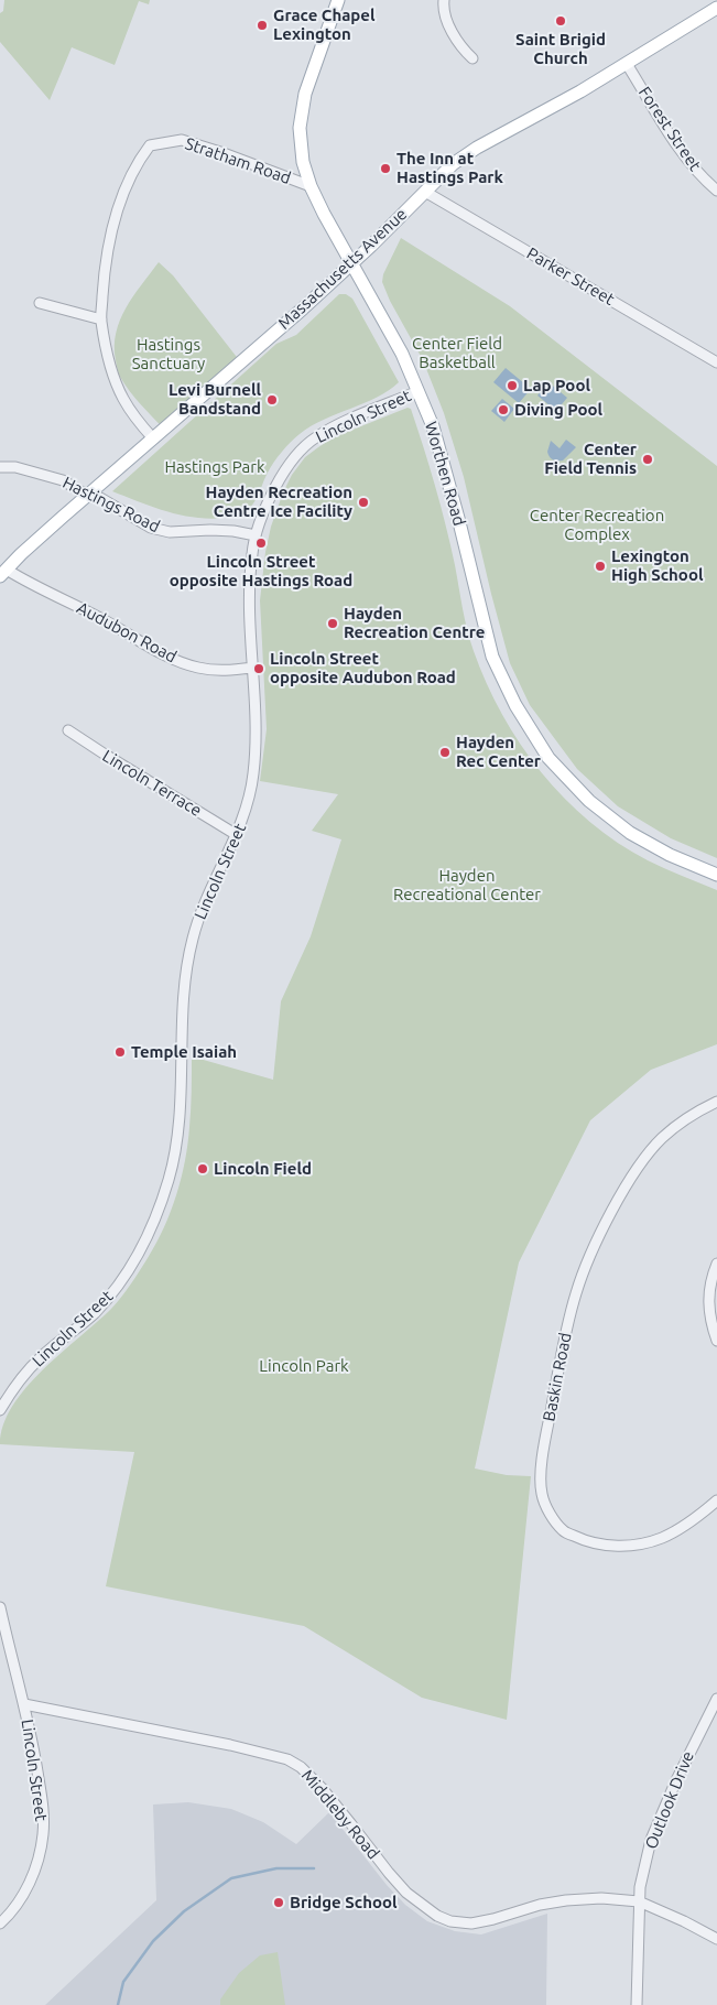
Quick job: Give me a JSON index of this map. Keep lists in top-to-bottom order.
{
  "streets": {
    "main road": ["Massachusetts Avenue", "Worthen Road"],
    "street": [
      "Forest Street",
      "Stratham Road",
      "Parker Street",
      "Lincoln Street",
      "Hastings Road",
      "Audubon Road",
      "Lincoln Terrace",
      "Baskin Road",
      "Outlook Drive",
      "Middleby Road"
    ]
  },
  "crossings": [
    ["Forest Street", "Massachusetts Avenue"],
    ["Stratham Road", "Worthen Road"],
    ["Massachusetts Avenue", "Parker Street"],
    ["Massachusetts Avenue", "Worthen Road"],
    ["Massachusetts Avenue", "Hastings Road"],
    ["Massachusetts Avenue", "Audubon Road"],
    ["Lincoln Street", "Worthen Road"],
    ["Lincoln Street", "Hastings Road"],
    ["Lincoln Street", "Audubon Road"],
    ["Lincoln Street", "Lincoln Terrace"],
    ["Lincoln Street", "Middleby Road"],
    ["Outlook Drive", "Middleby Road"]
  ],
  "parks": [
    "Center Field Basketball",
    "Hastings Sanctuary",
    "Hastings Park",
    "Center Recreation Complex",
    "Hayden Recreational Center",
    "Lincoln Park"
  ],
  "places": [
    "Saint Brigid Church",
    "Grace Chapel Lexington",
    "The Inn at Hastings Park",
    "Lap Pool",
    "Levi Burnell Bandstand",
    "Diving Pool",
    "Center Field Tennis",
    "Hayden Recreation Centre Ice Facility",
    "Lincoln Street opposite Hastings Road",
    "Lexington High School",
    "Hayden Recreation Centre",
    "Lincoln Street opposite Audubon Road",
    "Hayden Rec Center",
    "Temple Isaiah",
    "Lincoln Field",
    "Bridge School"
  ]
}
